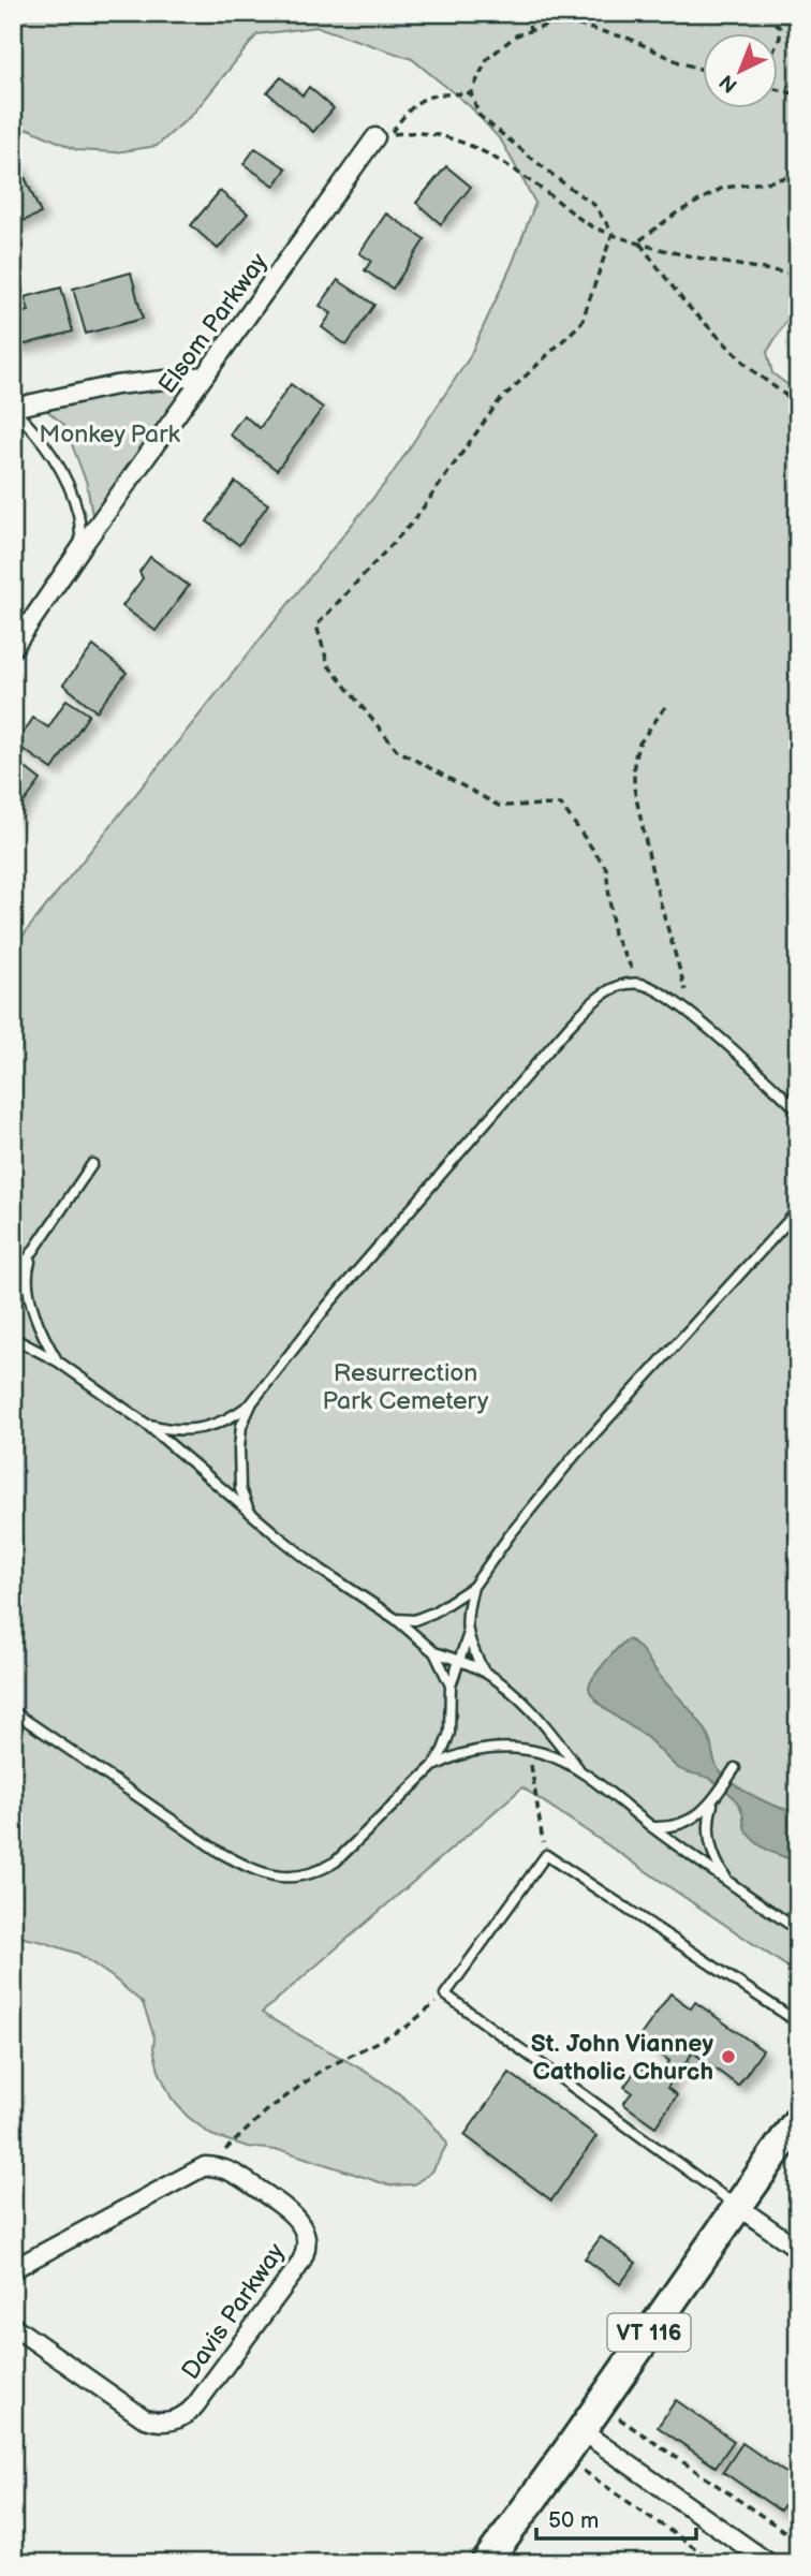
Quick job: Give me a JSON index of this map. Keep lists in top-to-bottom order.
{
  "streets": {
    "main road": ["VT 116"],
    "street": ["Elsom Parkway", "Davis Parkway"]
  },
  "parks": ["Monkey Park", "Resurrection Park Cemetery"],
  "places": ["St. John Vianney Catholic Church"],
  "scale_bar": "50 m",
  "north": "bottom left"
}
